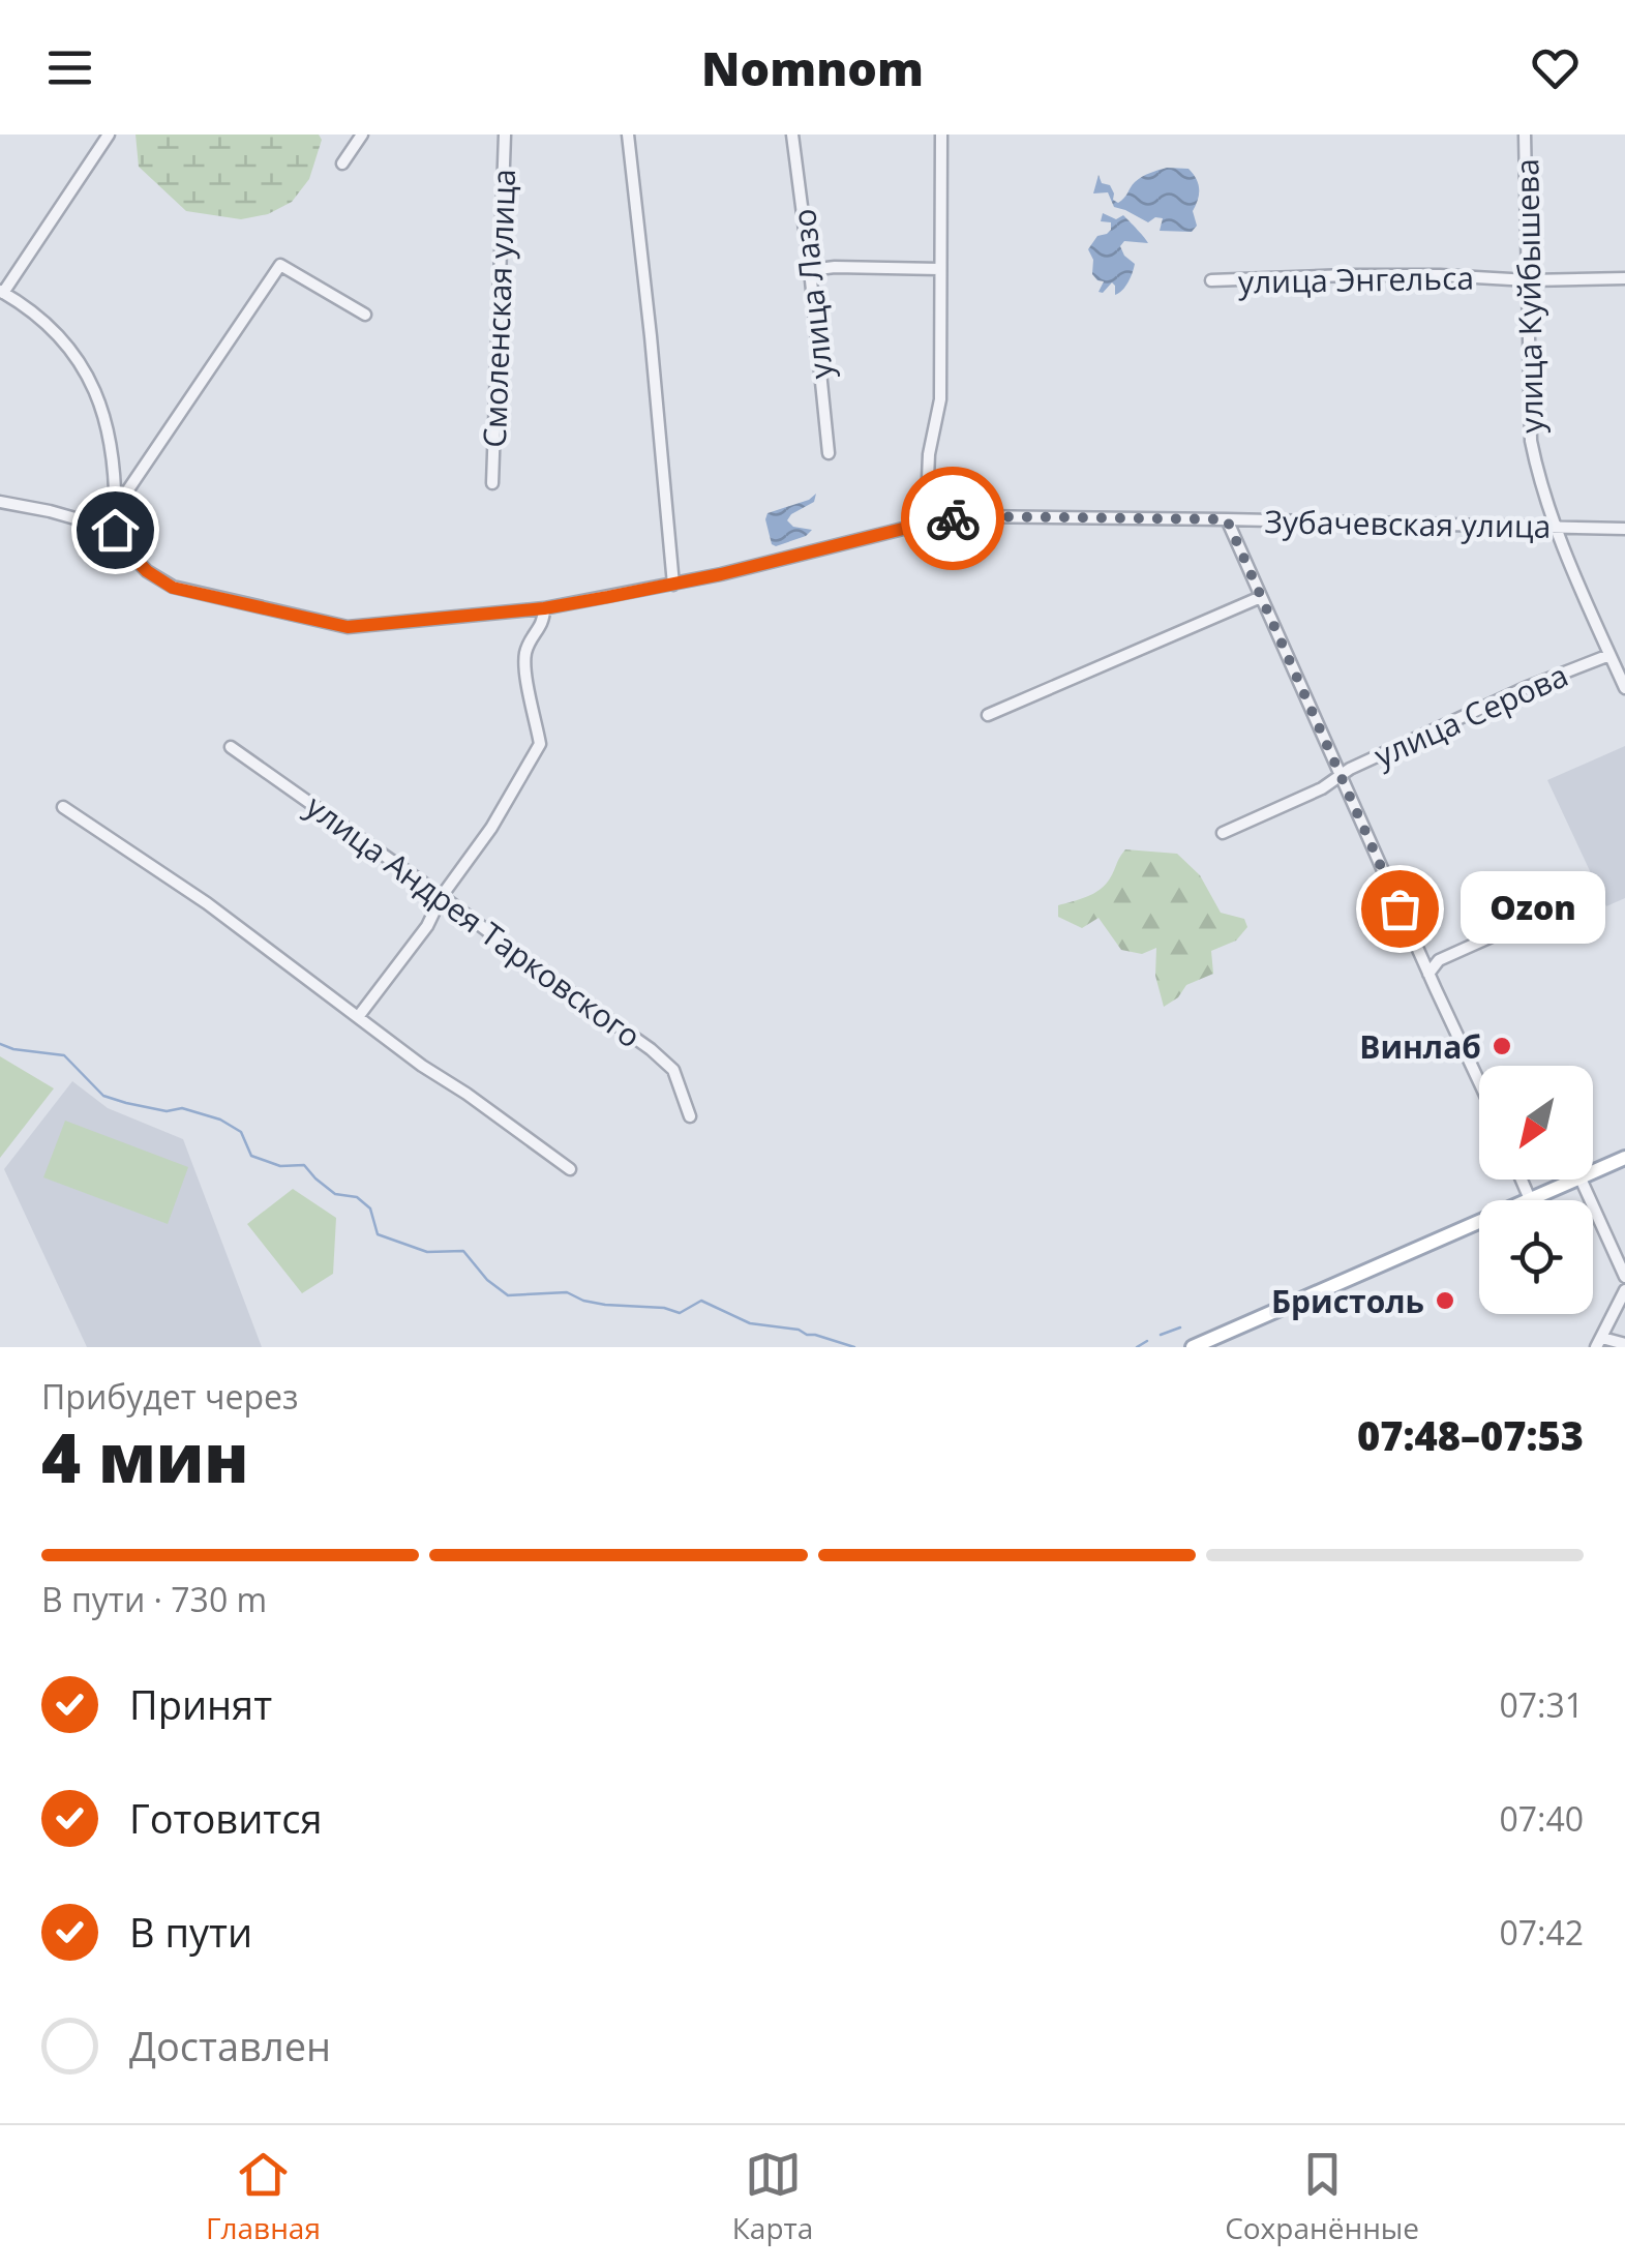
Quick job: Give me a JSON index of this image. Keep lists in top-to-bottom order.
{
  "streets": {
    "street": [
      "улица Энгельса",
      "улица Лазо",
      "улица Куйбышева",
      "Смоленская улица",
      "Зубачевская улица",
      "улица Серова",
      "улица Андрея Тарковского"
    ]
  },
  "crossings": [
    ["улица Энгельса", "улица Куйбышева"],
    ["улица Куйбышева", "Зубачевская улица"],
    ["улица Куйбышева", "улица Серова"]
  ],
  "places": ["Ozon", "Винлаб", "Бристоль"],
  "north": "bottom left",
  "page": {
    "header": "Nomnom",
    "bubble": "Ozon",
    "heading": ["4 мин", "Прибудет через", "07:48–07:53"],
    "bar": "В пути · 730 m",
    "list": [
      ["Принят", "07:31"],
      ["Готовится", "07:40"],
      ["В пути", "07:42"],
      "Доставлен"
    ],
    "tabs": ["Главная", "Карта", "Сохранённые"]
  }
}
